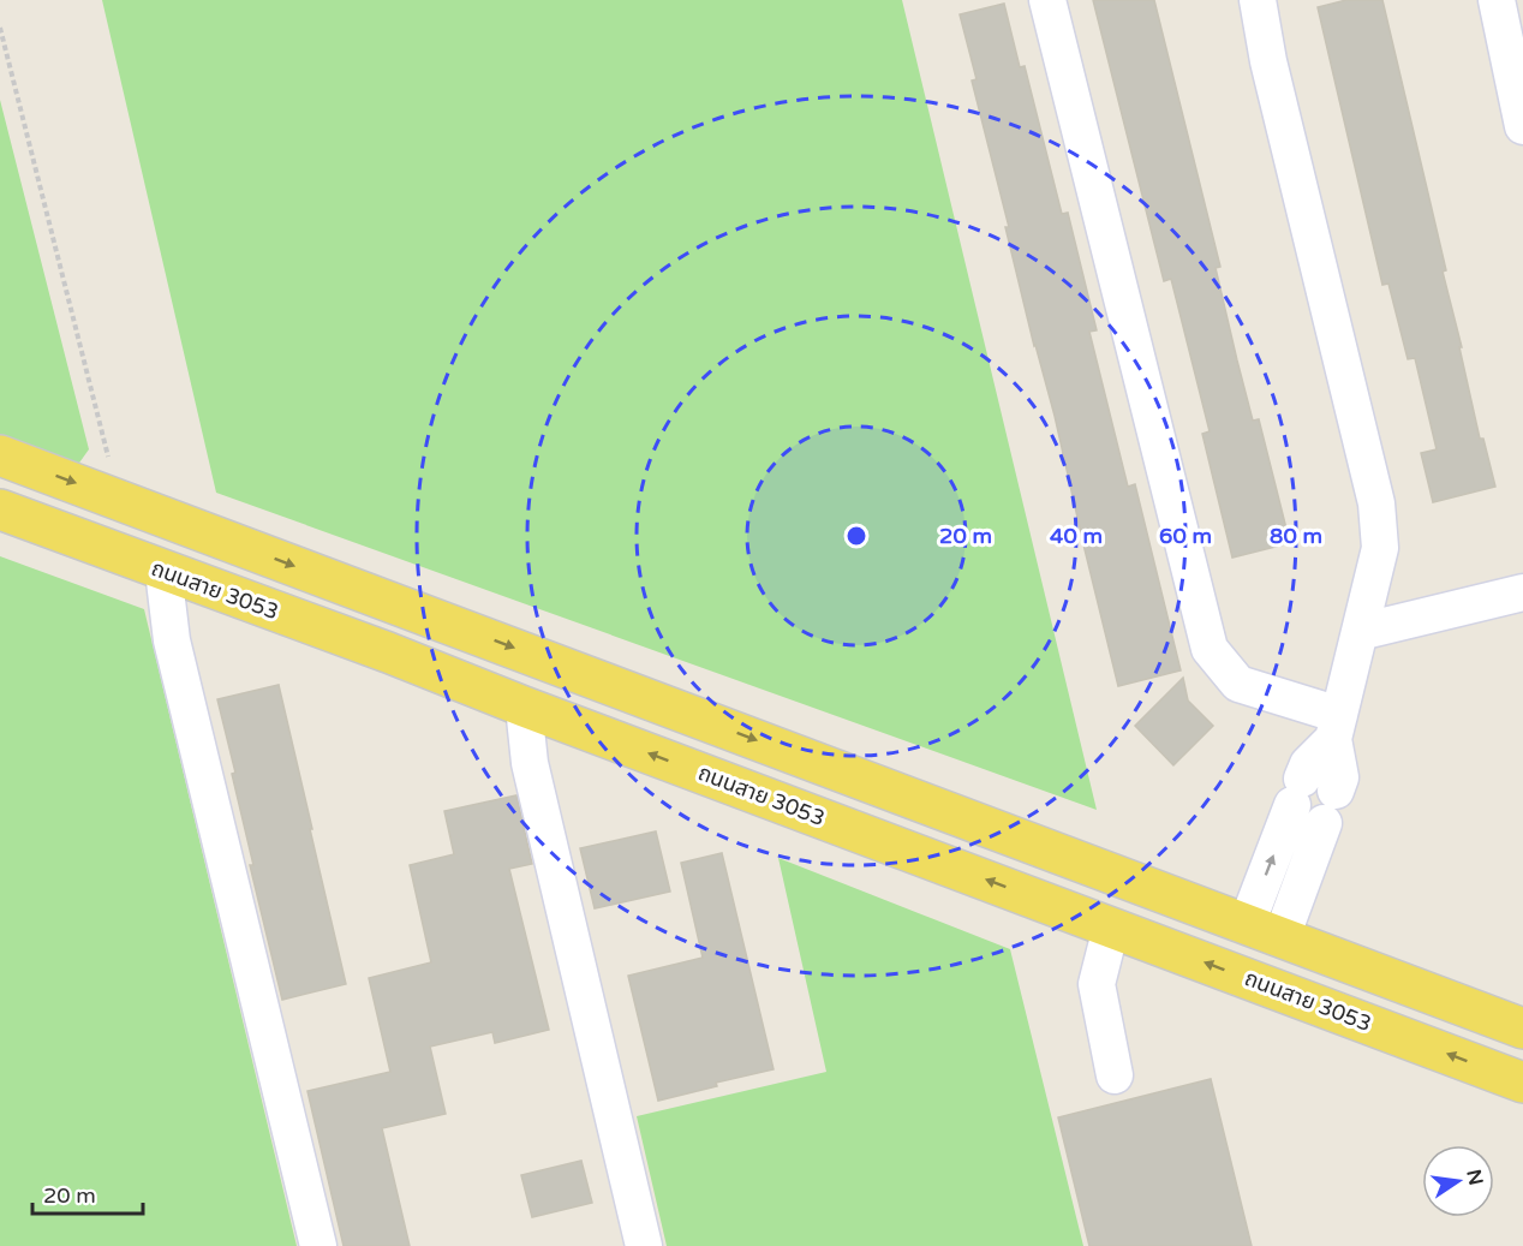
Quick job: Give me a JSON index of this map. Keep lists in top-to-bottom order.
{
  "streets": {
    "main road": ["ถนนสาย 3053"]
  },
  "scale_bar": "20 m",
  "north": "right",
  "rings": [
    "20 m",
    "40 m",
    "60 m",
    "80 m"
  ]
}
